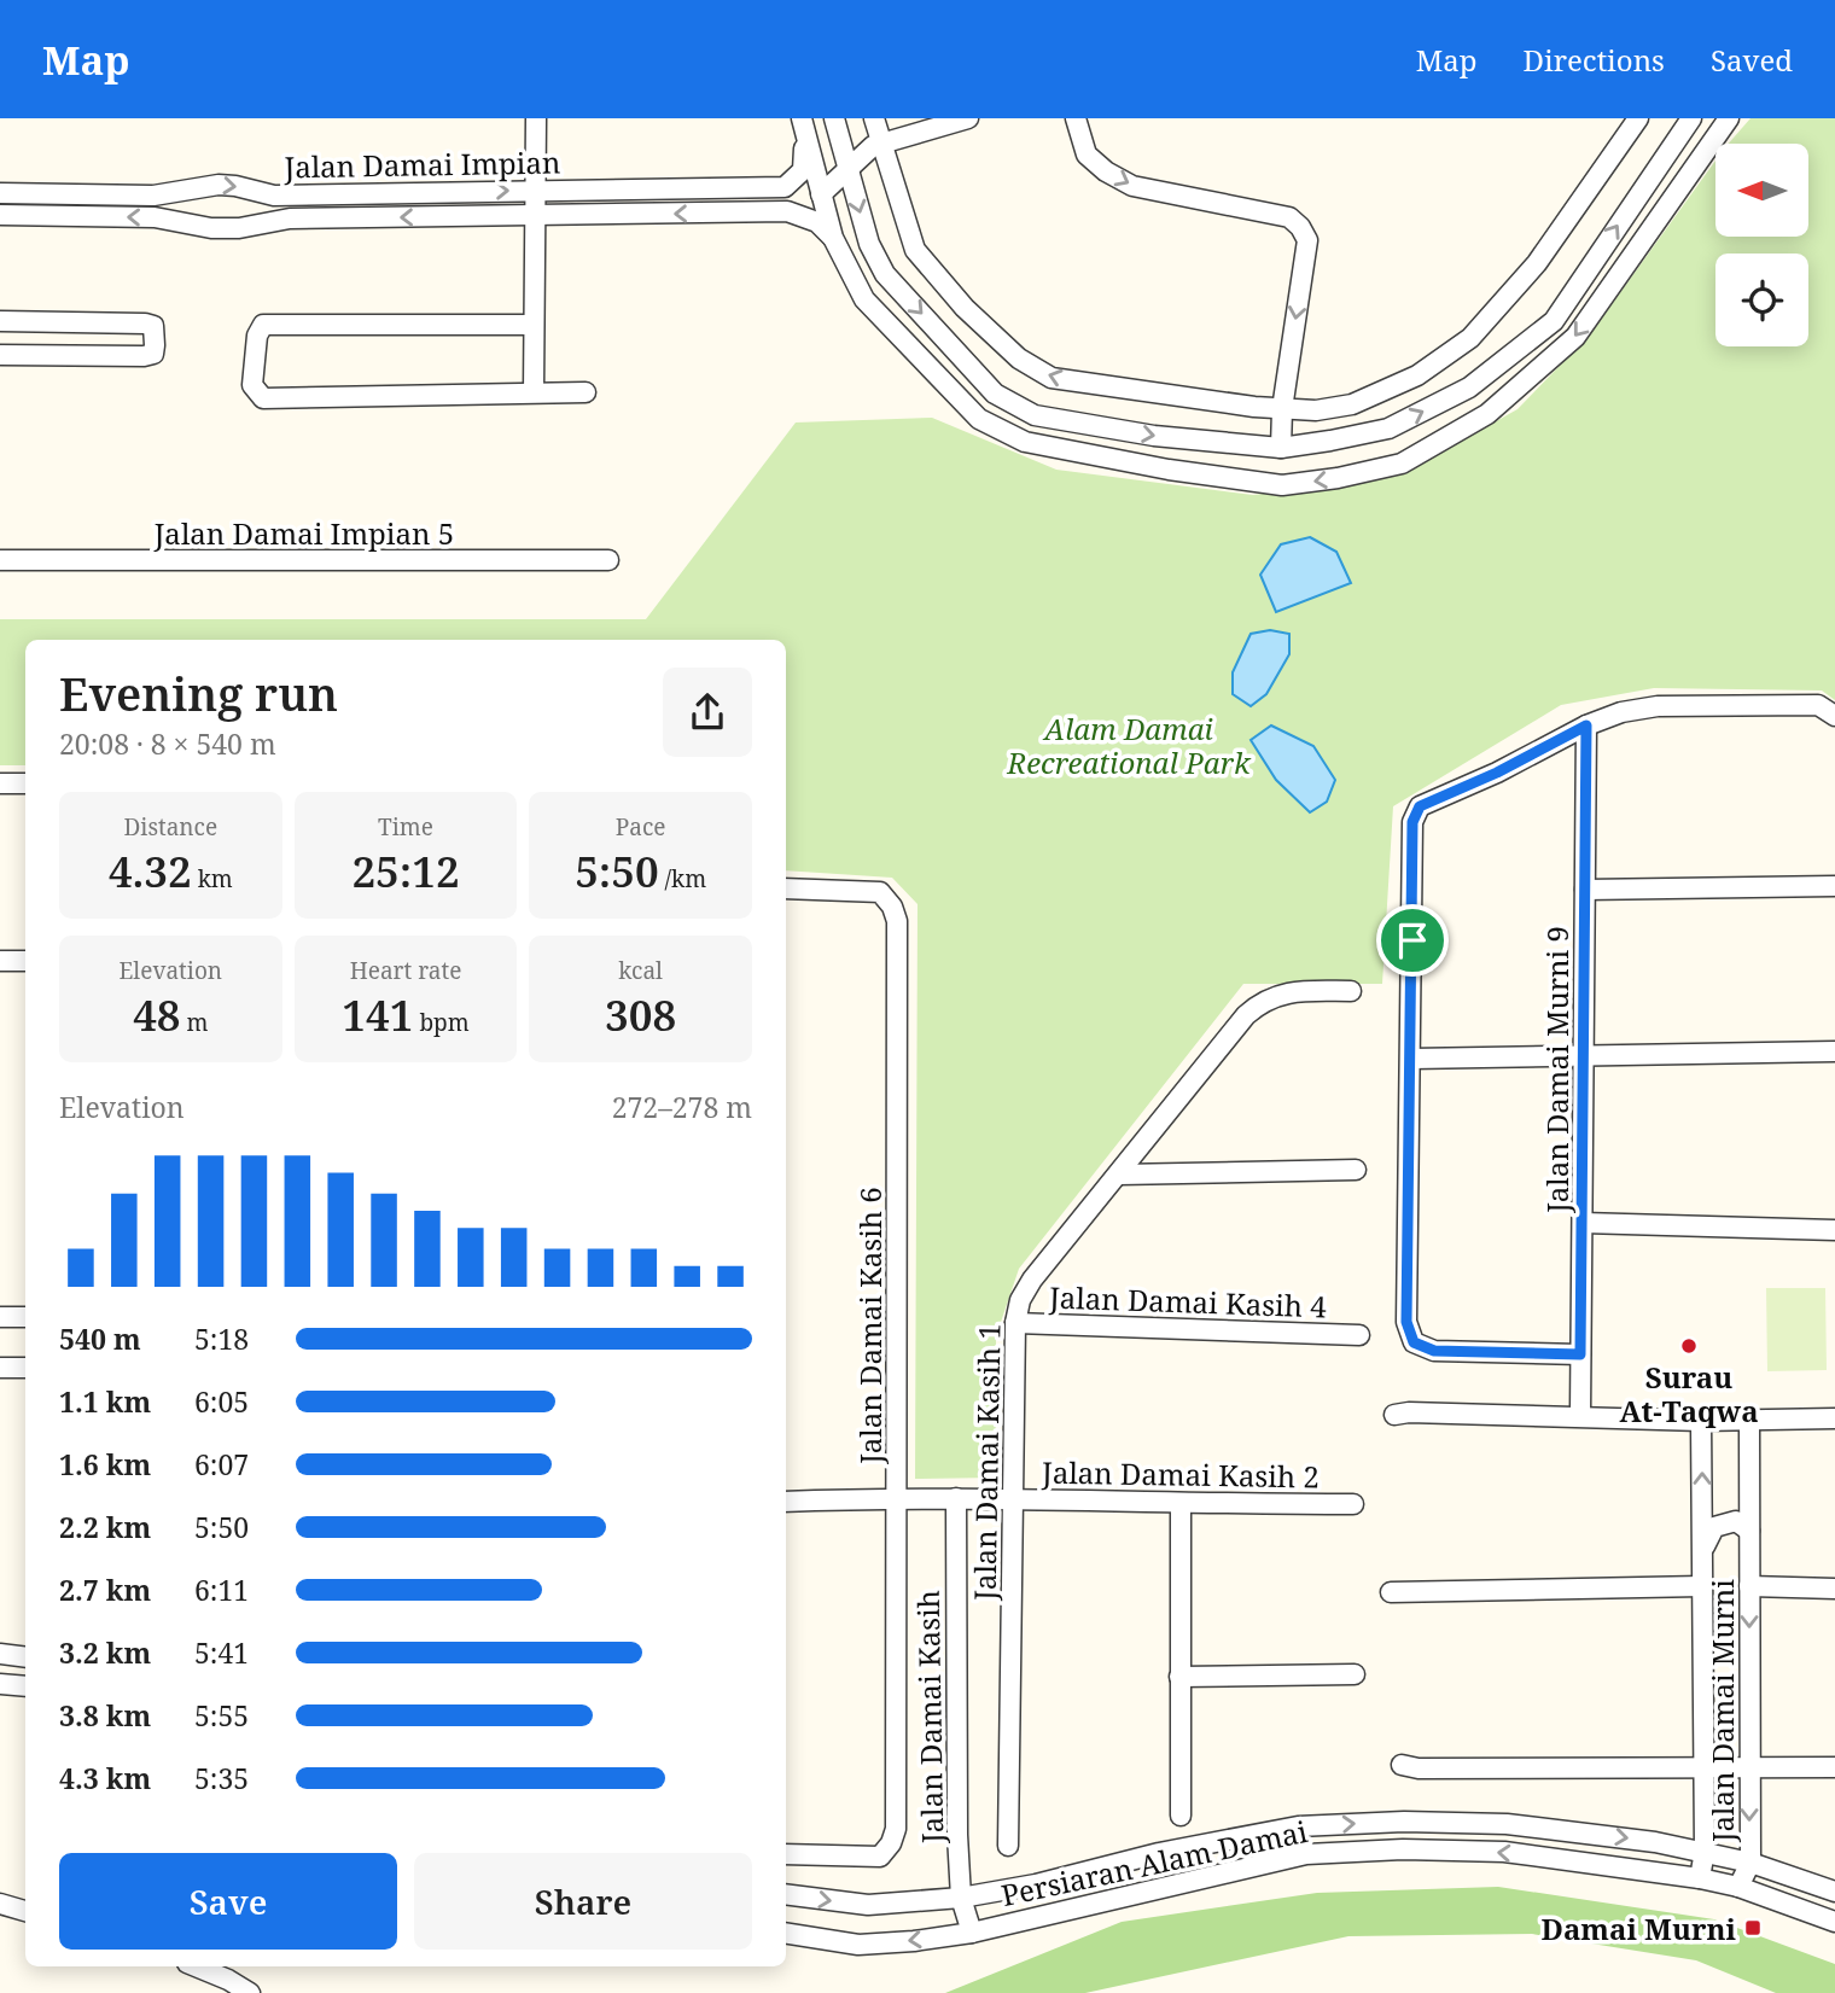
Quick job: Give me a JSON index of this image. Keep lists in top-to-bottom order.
{
  "streets": {
    "street": [
      "Jalan Damai Impian",
      "Jalan Damai Impian 5",
      "Jalan Damai Murni 9",
      "Jalan Damai Kasih 4",
      "Jalan Damai Kasih 6",
      "Jalan Damai Kasih 1",
      "Jalan Damai Kasih 2",
      "Jalan Damai Murni",
      "Jalan Damai Kasih",
      "Persiaran Alam Damai"
    ]
  },
  "crossings": [
    ["Jalan Damai Kasih 4", "Jalan Damai Kasih 1"],
    ["Jalan Damai Kasih 6", "Jalan Damai Kasih 2"],
    ["Jalan Damai Kasih 1", "Jalan Damai Kasih 2"],
    ["Jalan Damai Kasih 2", "Jalan Damai Kasih"],
    ["Jalan Damai Murni", "Persiaran Alam Damai"],
    ["Jalan Damai Kasih", "Persiaran Alam Damai"]
  ],
  "parks": ["Alam Damai Recreational Park"],
  "places": {
    "other": ["Surau At-Taqwa"],
    "transit": ["Damai Murni"]
  },
  "north": "left",
  "page": {
    "header": "Map",
    "nav": ["Map", "Directions", "Saved"],
    "heading": ["Evening run", "20:08 · 8 × 540 m"],
    "stats": [
      ["Distance", "4.32 km"],
      ["Time", "25:12"],
      ["Pace", "5:50 /km"],
      ["Elevation", "48 m"],
      ["Heart rate", "141 bpm"],
      ["kcal", "308"]
    ],
    "chart": ["Elevation", "272–278 m"],
    "list": [
      {
        "name": "540 m",
        "note": "5:18"
      },
      {
        "name": "1.1 km",
        "note": "6:05"
      },
      {
        "name": "1.6 km",
        "note": "6:07"
      },
      {
        "name": "2.2 km",
        "note": "5:50"
      },
      {
        "name": "2.7 km",
        "note": "6:11"
      },
      {
        "name": "3.2 km",
        "note": "5:41"
      },
      {
        "name": "3.8 km",
        "note": "5:55"
      },
      {
        "name": "4.3 km",
        "note": "5:35"
      }
    ],
    "buttons": ["Save", "Share"]
  }
}
